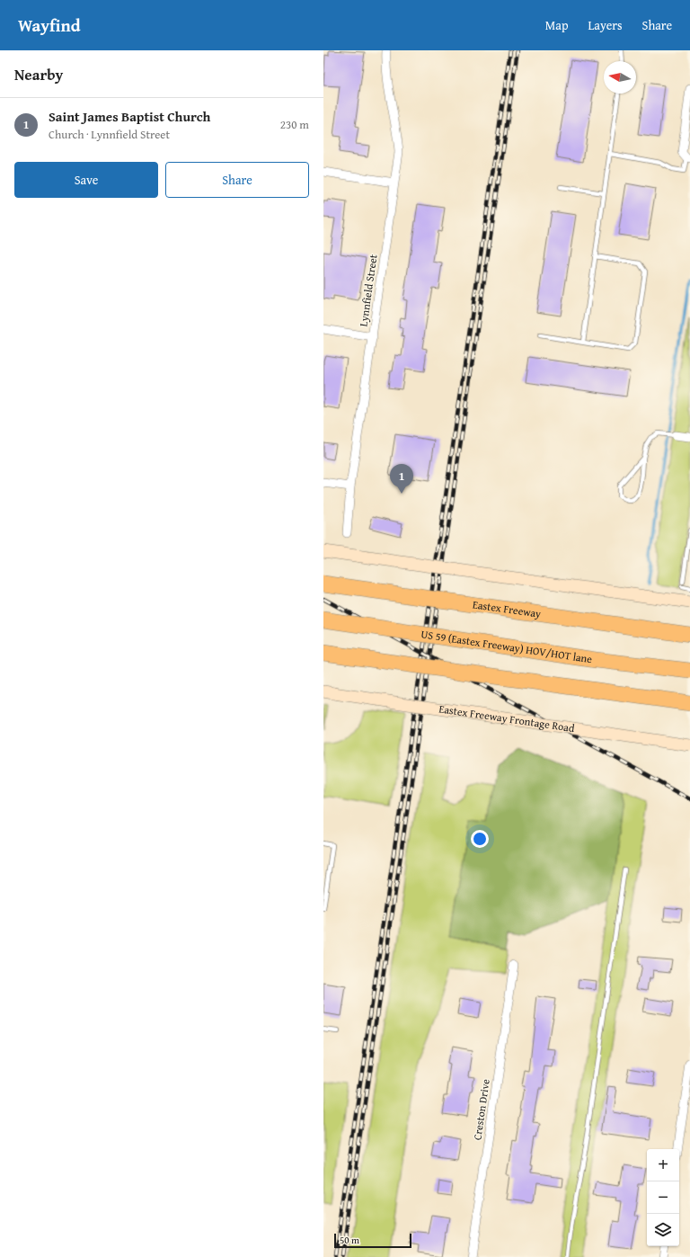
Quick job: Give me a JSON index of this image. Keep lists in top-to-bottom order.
{
  "streets": {
    "highway": ["Eastex Freeway", "US 59 (Eastex Freeway) HOV/HOT lane"],
    "main road": ["Eastex Freeway Frontage Road"],
    "street": ["Lynnfield Street", "Creston Drive"]
  },
  "scale_bar": "50 m",
  "north": "left",
  "page": {
    "header": "Wayfind",
    "nav": ["Map", "Layers", "Share"],
    "heading": "Nearby",
    "list": [
      {
        "mark": "1",
        "name": "Saint James Baptist Church",
        "note": "Church · Lynnfield Street",
        "value": "230 m"
      }
    ],
    "buttons": ["Save", "Share"],
    "pins": "1",
    "map_buttons": ["+", "−"],
    "scale": "50 m"
  }
}
